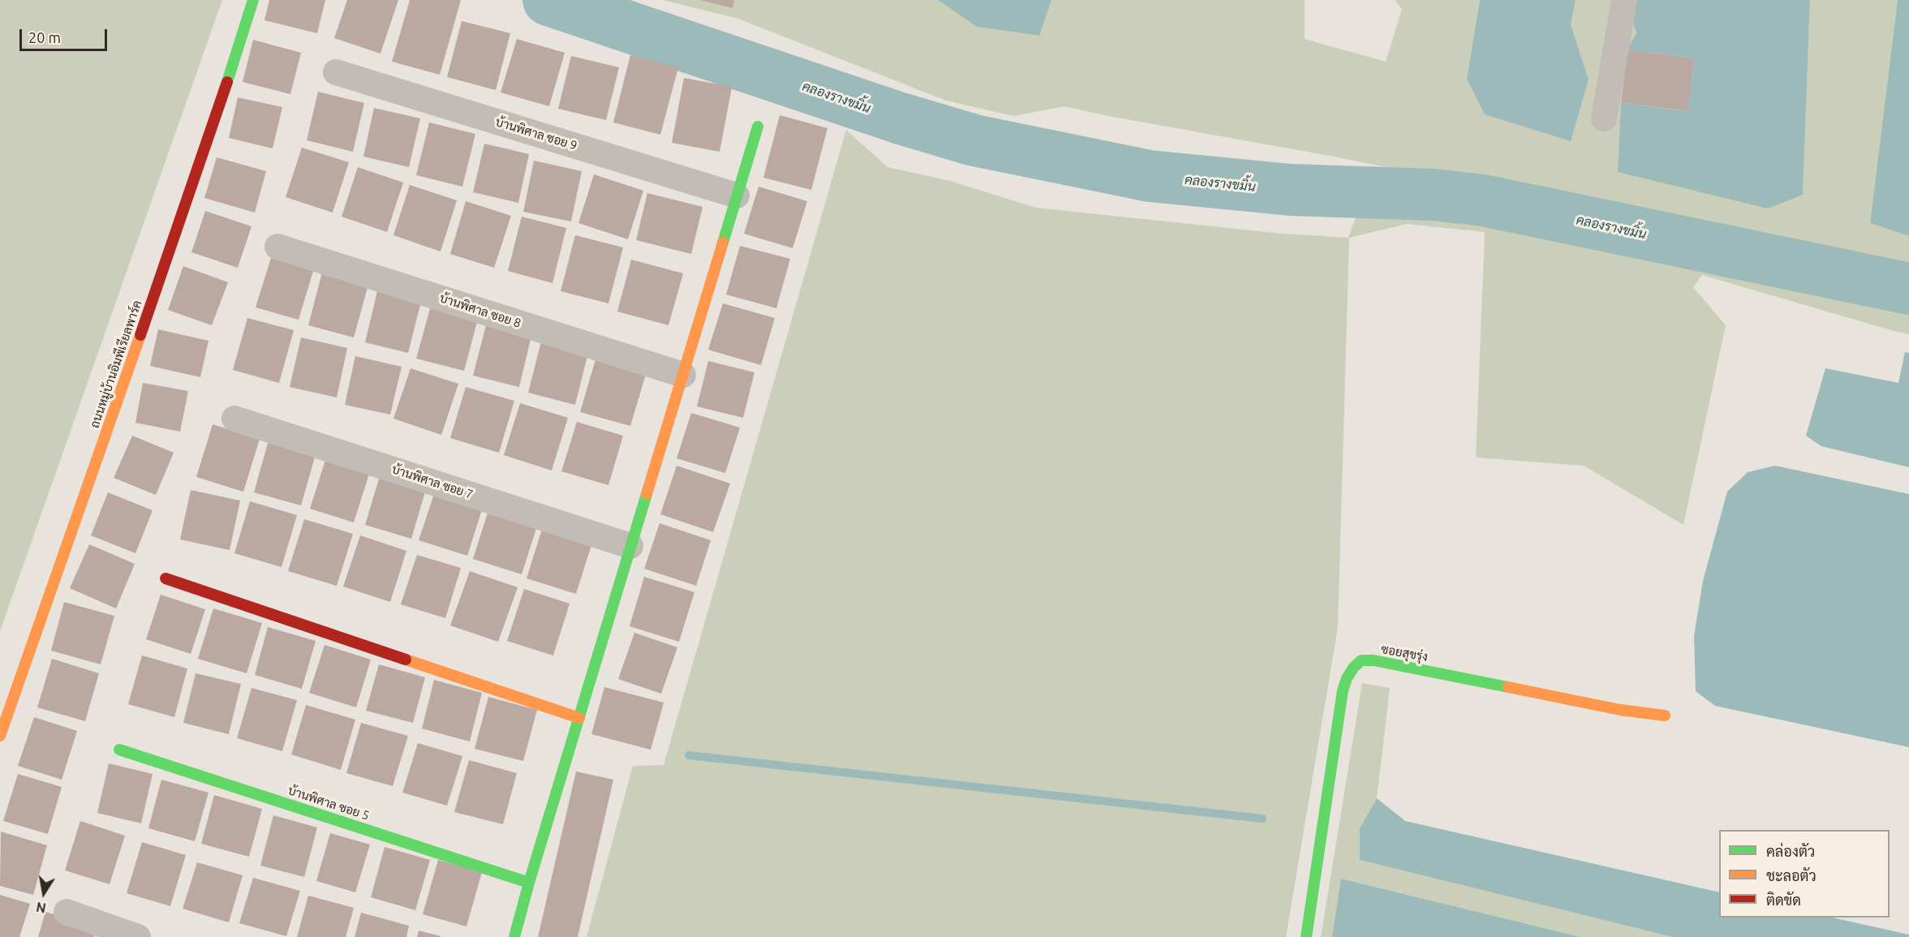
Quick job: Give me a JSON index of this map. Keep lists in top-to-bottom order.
{
  "streets": {
    "street": [
      "บ้านพิศาล ซอย 9",
      "บ้านพิศาล ซอย 8",
      "ถนนหมู่บ้านอิมพีเรียลพาร์ค",
      "บ้านพิศาล ซอย 7",
      "ซอยสุขรุ่ง",
      "บ้านพิศาล ซอย 5"
    ]
  },
  "water": ["คลองรางขมิ้น"],
  "legend": ["คล่องตัว", "ชะลอตัว", "ติดขัด"],
  "scale_bar": "20 m",
  "north": "bottom"
}
